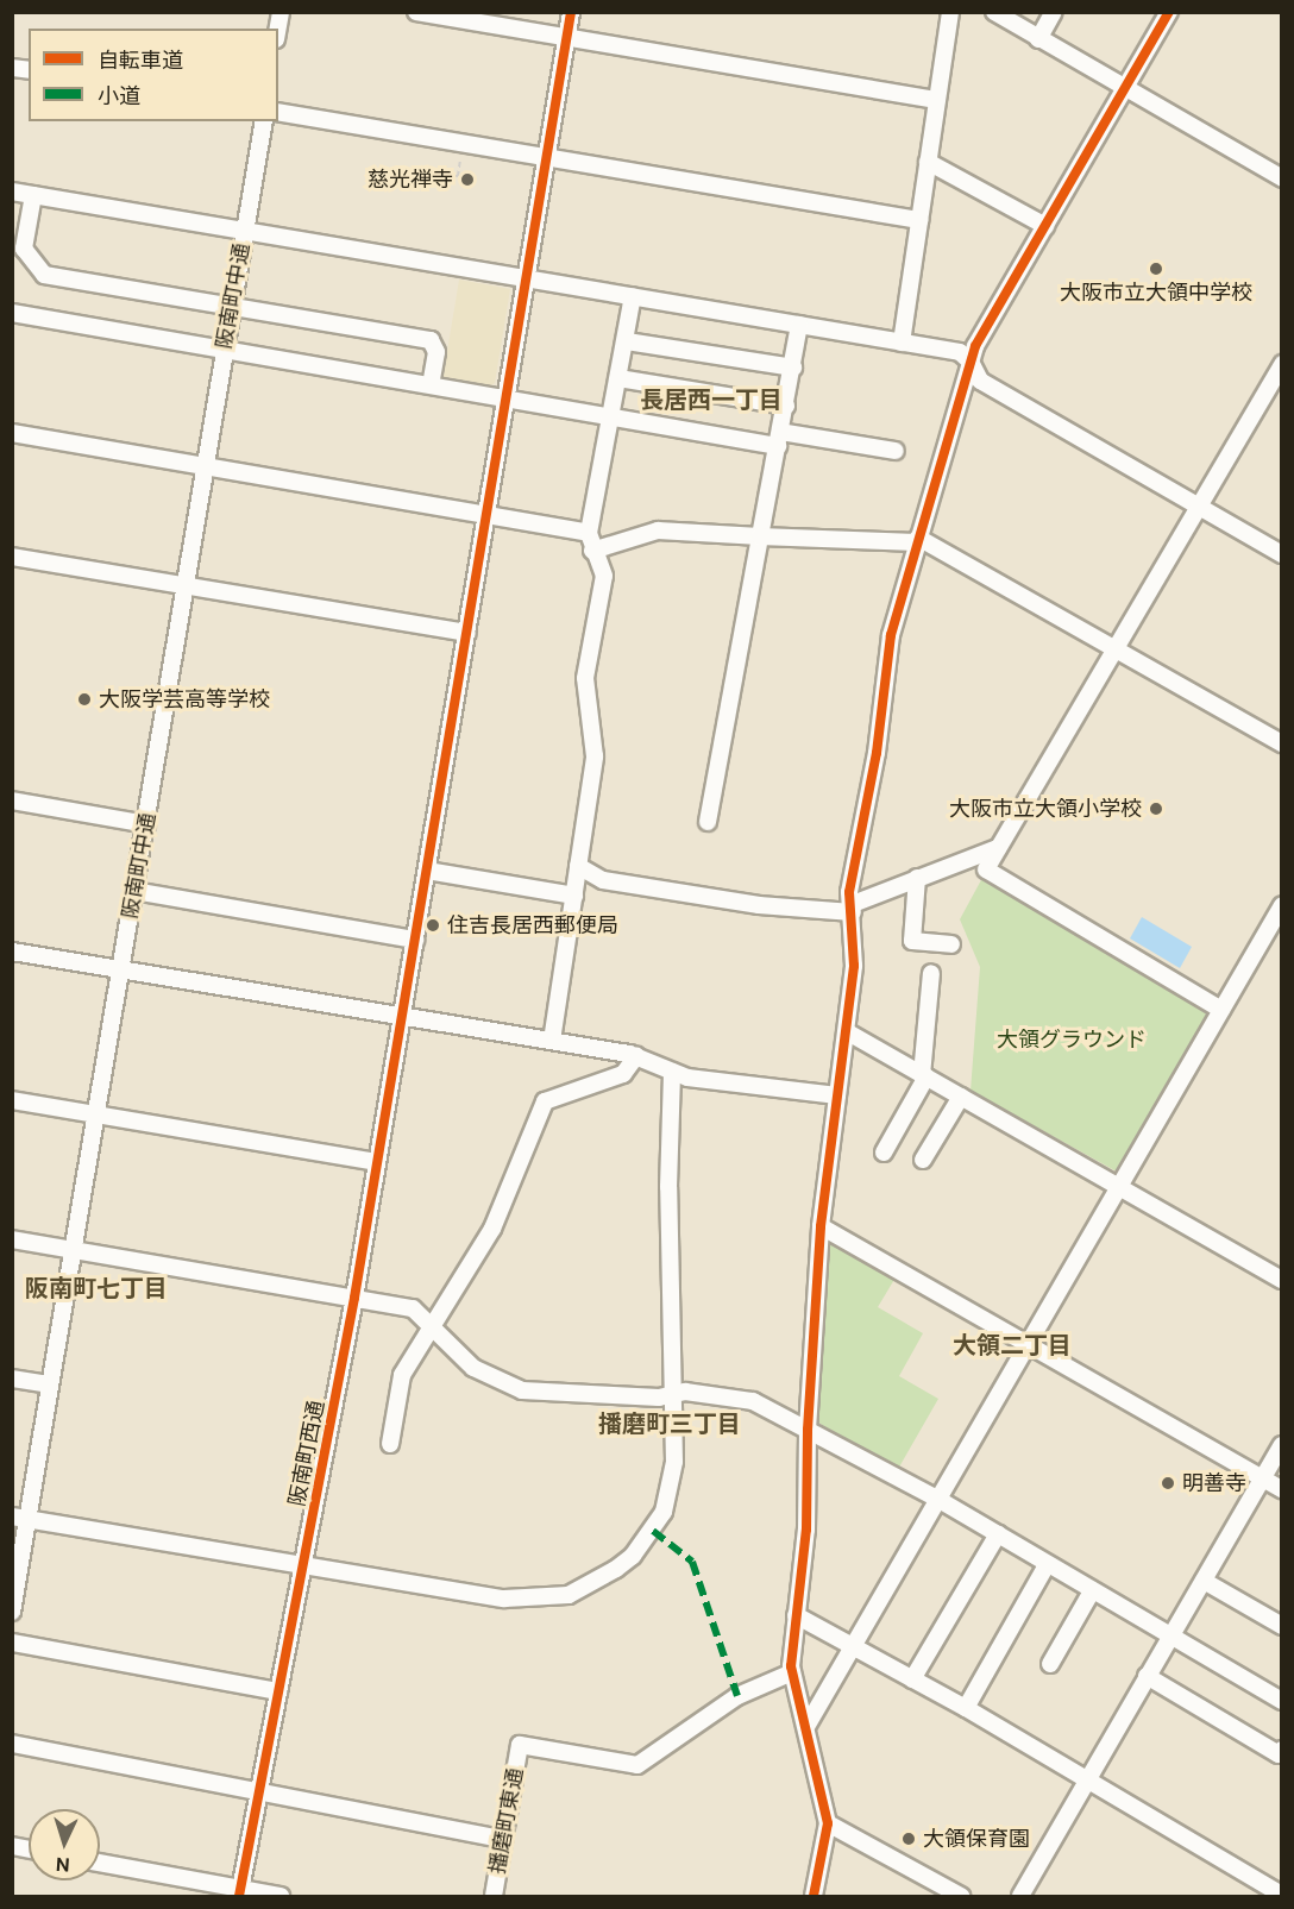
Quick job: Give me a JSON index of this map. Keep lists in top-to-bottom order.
{
  "streets": {
    "street": ["阪南町中通", "阪南町西通", "播磨町東通"]
  },
  "districts": [
    "長居西一丁目",
    "阪南町七丁目",
    "大領二丁目",
    "播磨町三丁目"
  ],
  "parks": ["大領グラウンド"],
  "places": [
    "慈光禅寺",
    "大阪市立大領中学校",
    "大阪学芸高等学校",
    "大阪市立大領小学校",
    "住吉長居西郵便局",
    "明善寺",
    "大領保育園"
  ],
  "legend": ["自転車道", "小道"],
  "north": "bottom"
}
